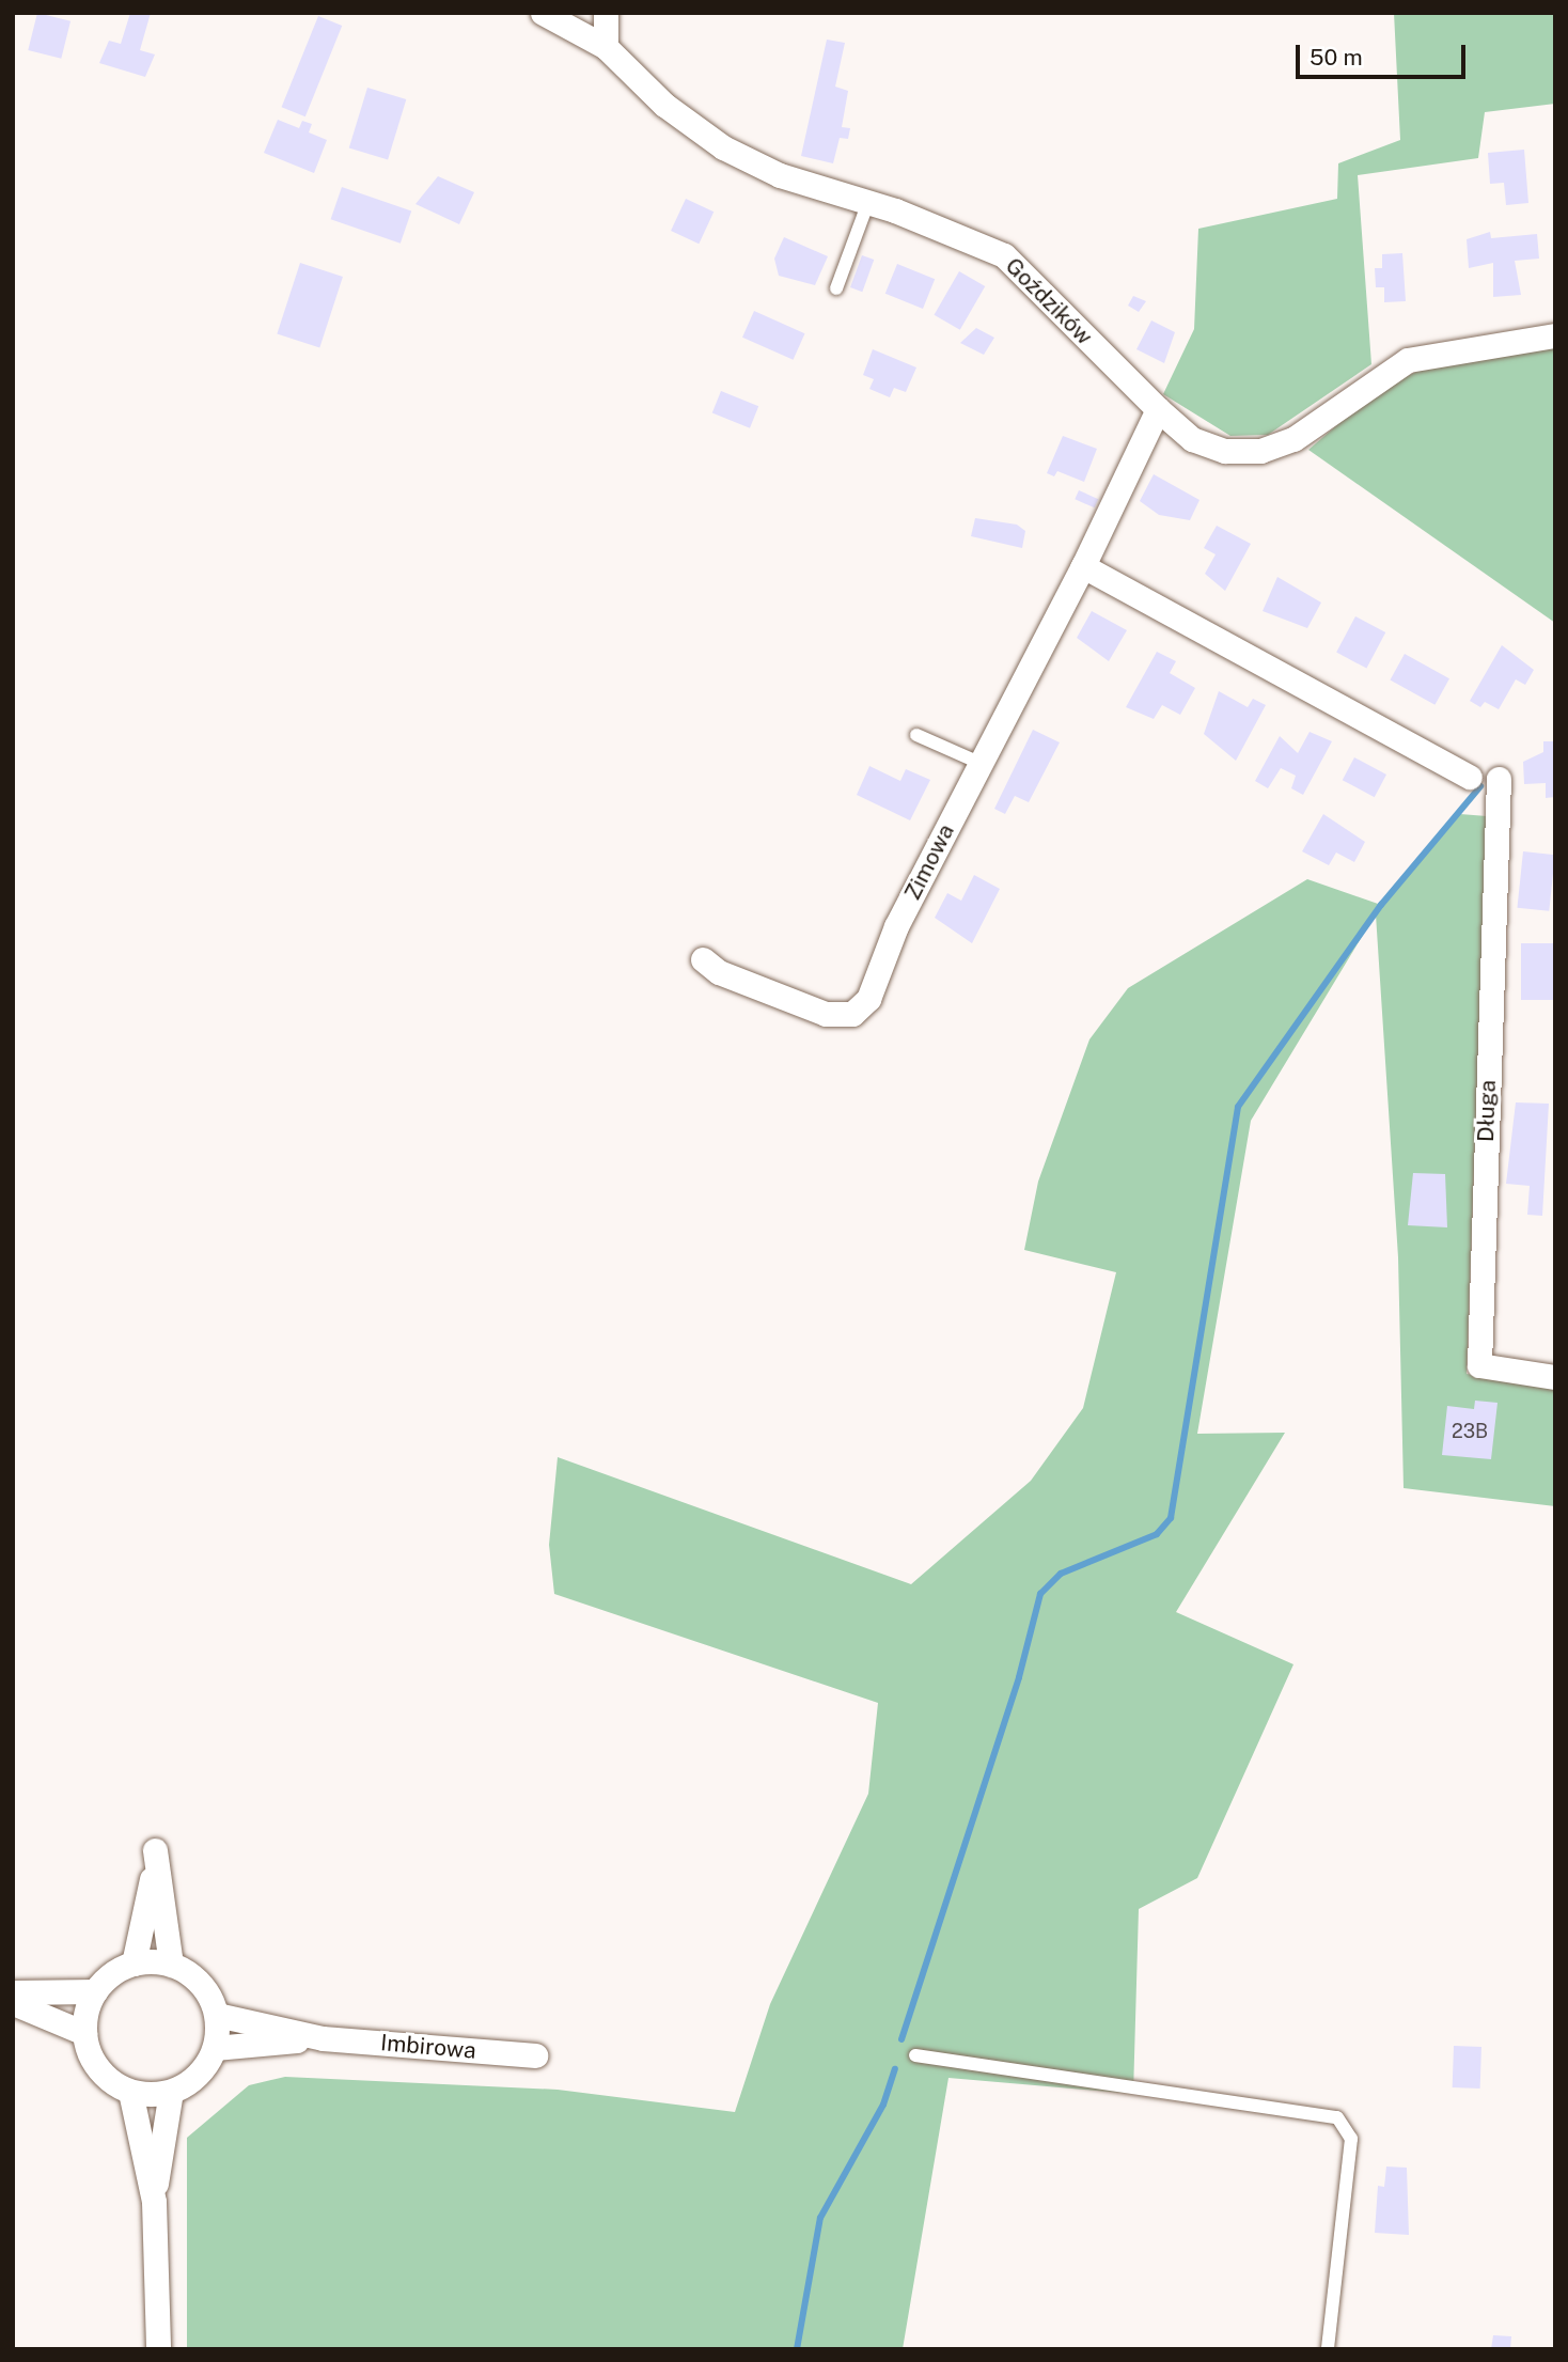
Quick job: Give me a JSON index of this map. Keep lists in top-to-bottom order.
{
  "streets": {
    "street": [
      "Goździków",
      "Zimowa",
      "Długa",
      "Imbirowa"
    ]
  },
  "crossings": [
    ["Goździków", "Zimowa"]
  ],
  "house_numbers": ["23B"],
  "scale_bar": "50 m"
}
